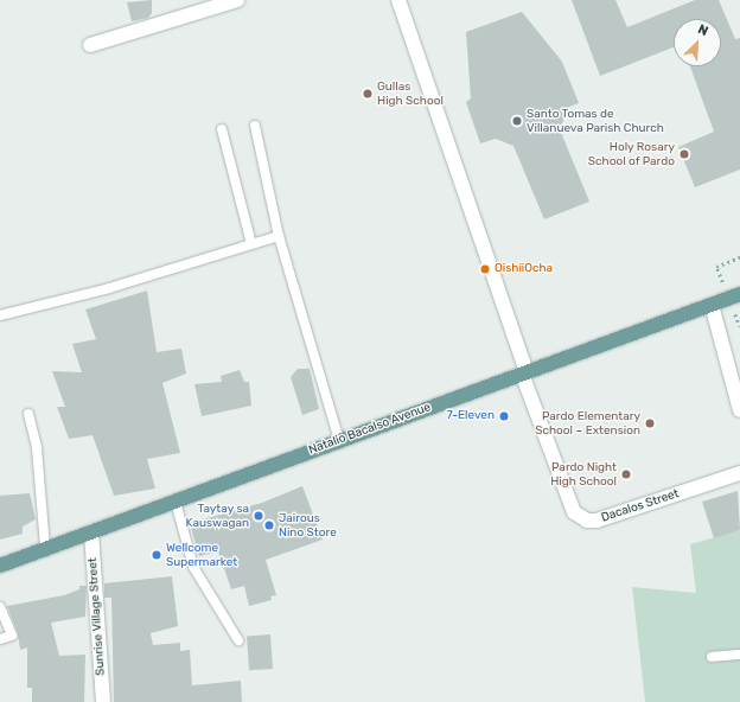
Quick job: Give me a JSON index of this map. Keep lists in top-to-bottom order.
{
  "streets": {
    "main road": ["Natalio Bacalso Avenue"],
    "street": ["Dacalos Street", "Sunrise Village Street"]
  },
  "crossings": [
    ["Natalio Bacalso Avenue", "Dacalos Street"],
    ["Natalio Bacalso Avenue", "Sunrise Village Street"]
  ],
  "places": [
    "Gullas High School",
    "Santo Tomas de Villanueva Parish Church",
    "Holy Rosary School of Pardo",
    "OishiiOcha",
    "7-Eleven",
    "Pardo Elementary School – Extension",
    "Pardo Night High School",
    "Taytay sa Kauswagan",
    "Jairous Nino Store",
    "Wellcome Supermarket"
  ],
  "north": "top right"
}
